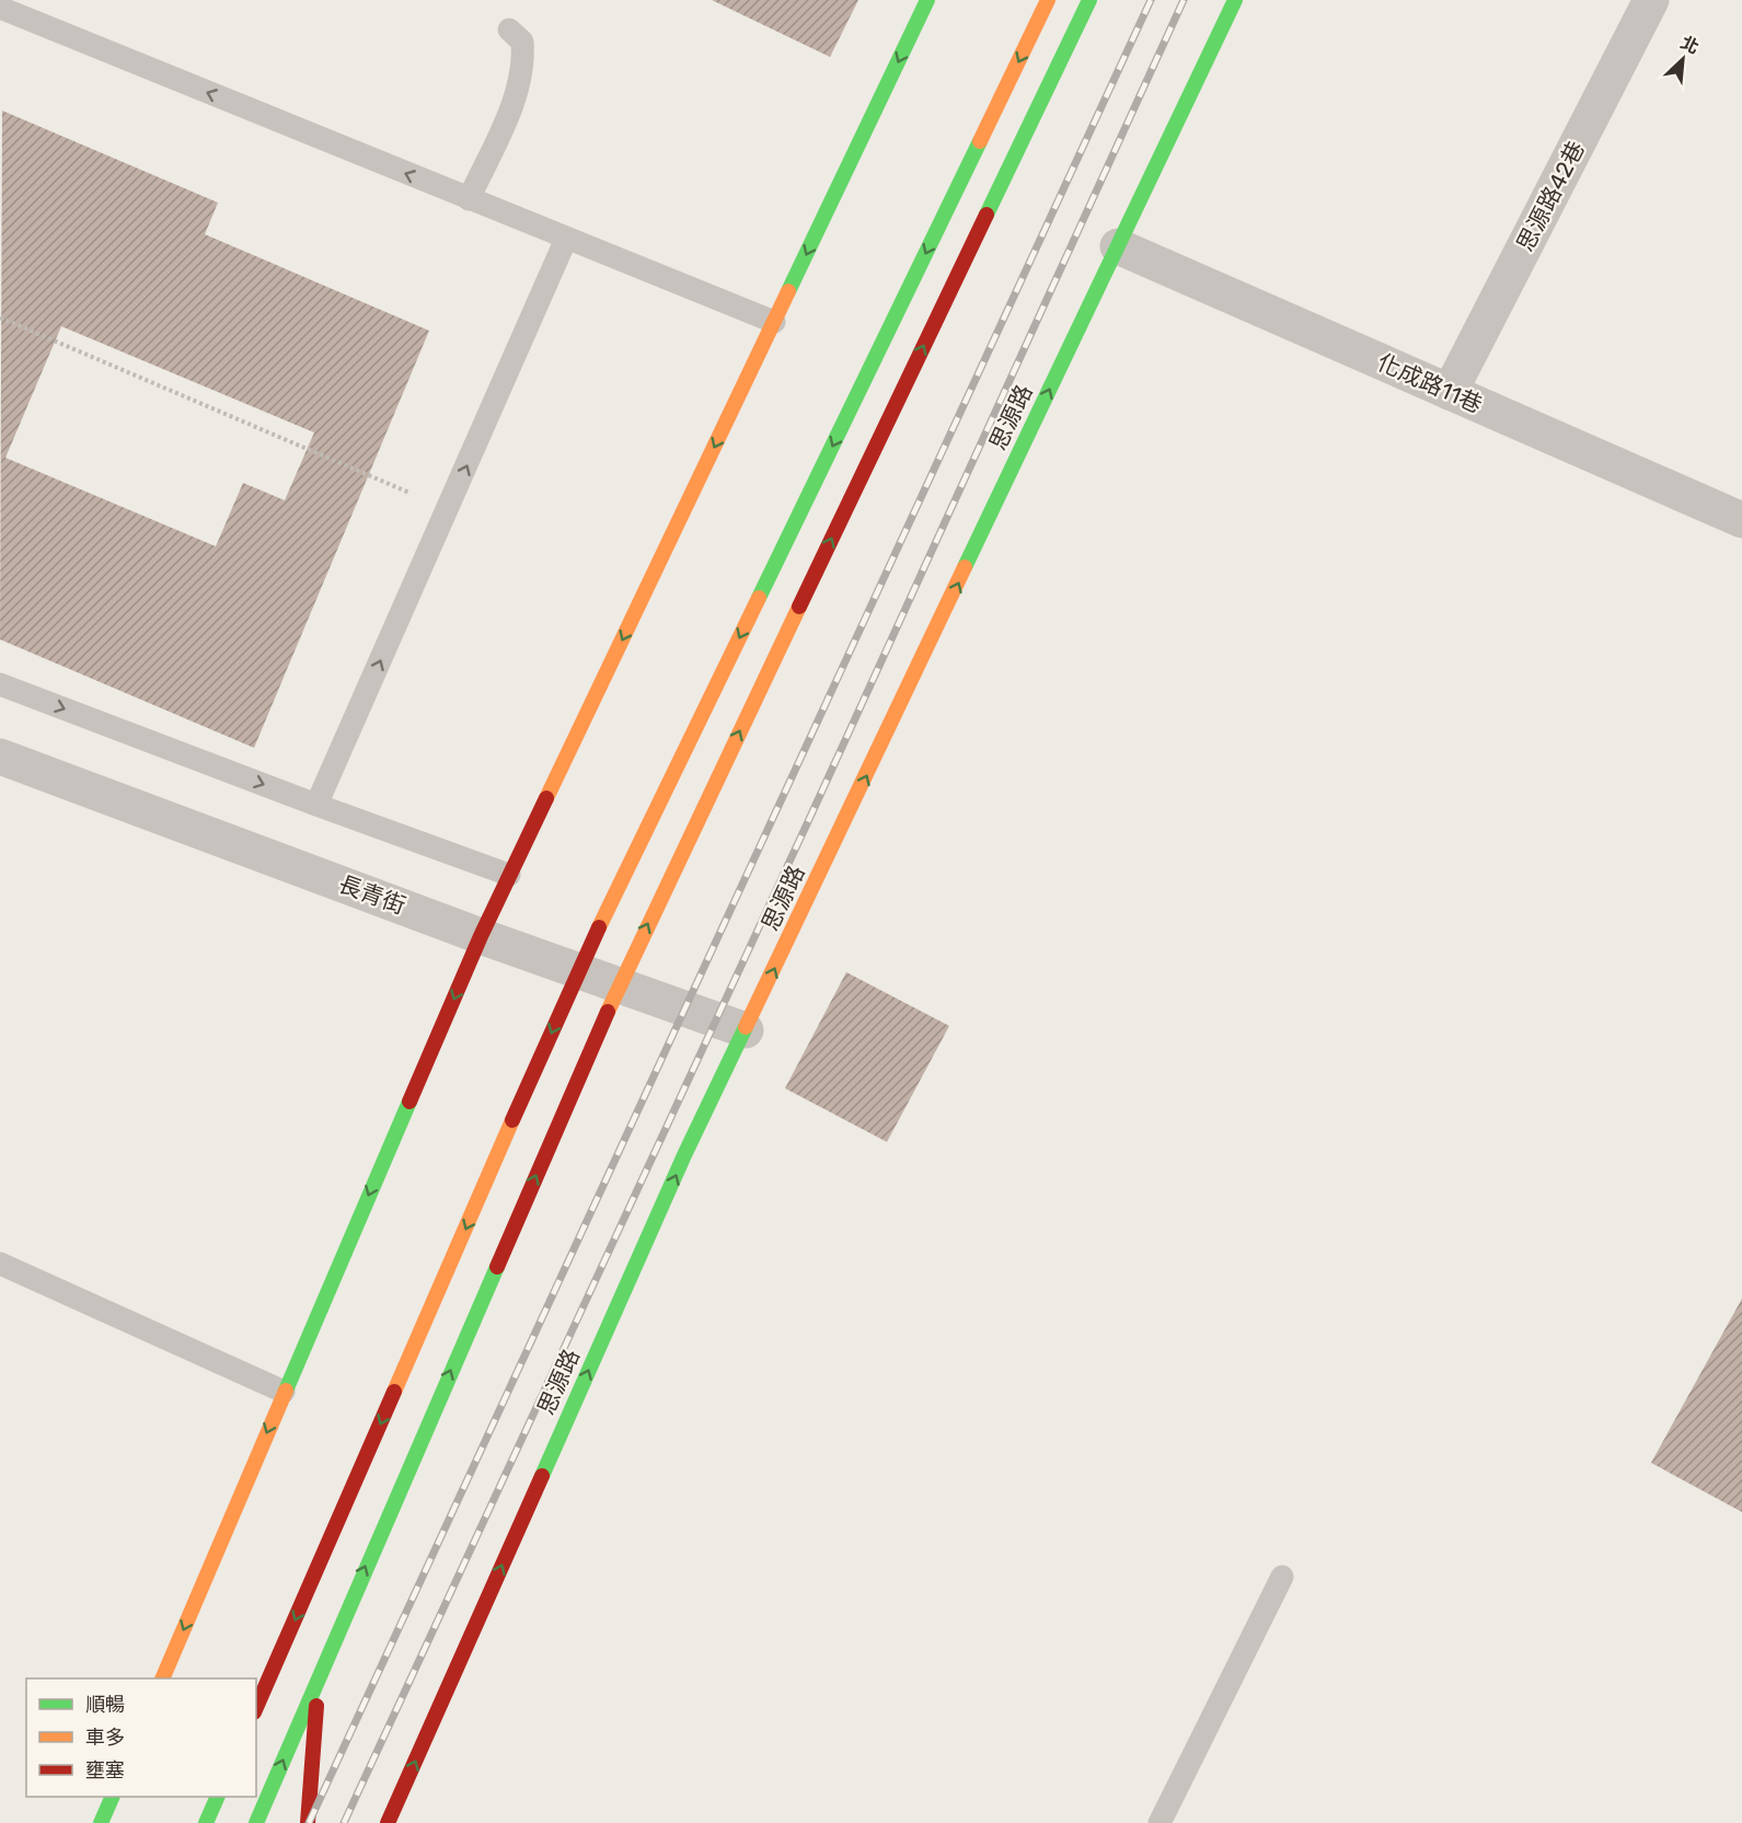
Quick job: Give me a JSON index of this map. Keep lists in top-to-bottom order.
{
  "streets": {
    "main road": ["思源路"],
    "street": ["思源路42巷", "化成路11巷", "長青街"]
  },
  "crossings": [
    ["思源路42巷", "化成路11巷"],
    ["化成路11巷", "思源路"],
    ["思源路", "長青街"]
  ],
  "legend": ["順暢", "車多", "壅塞"],
  "north": "top right"
}
